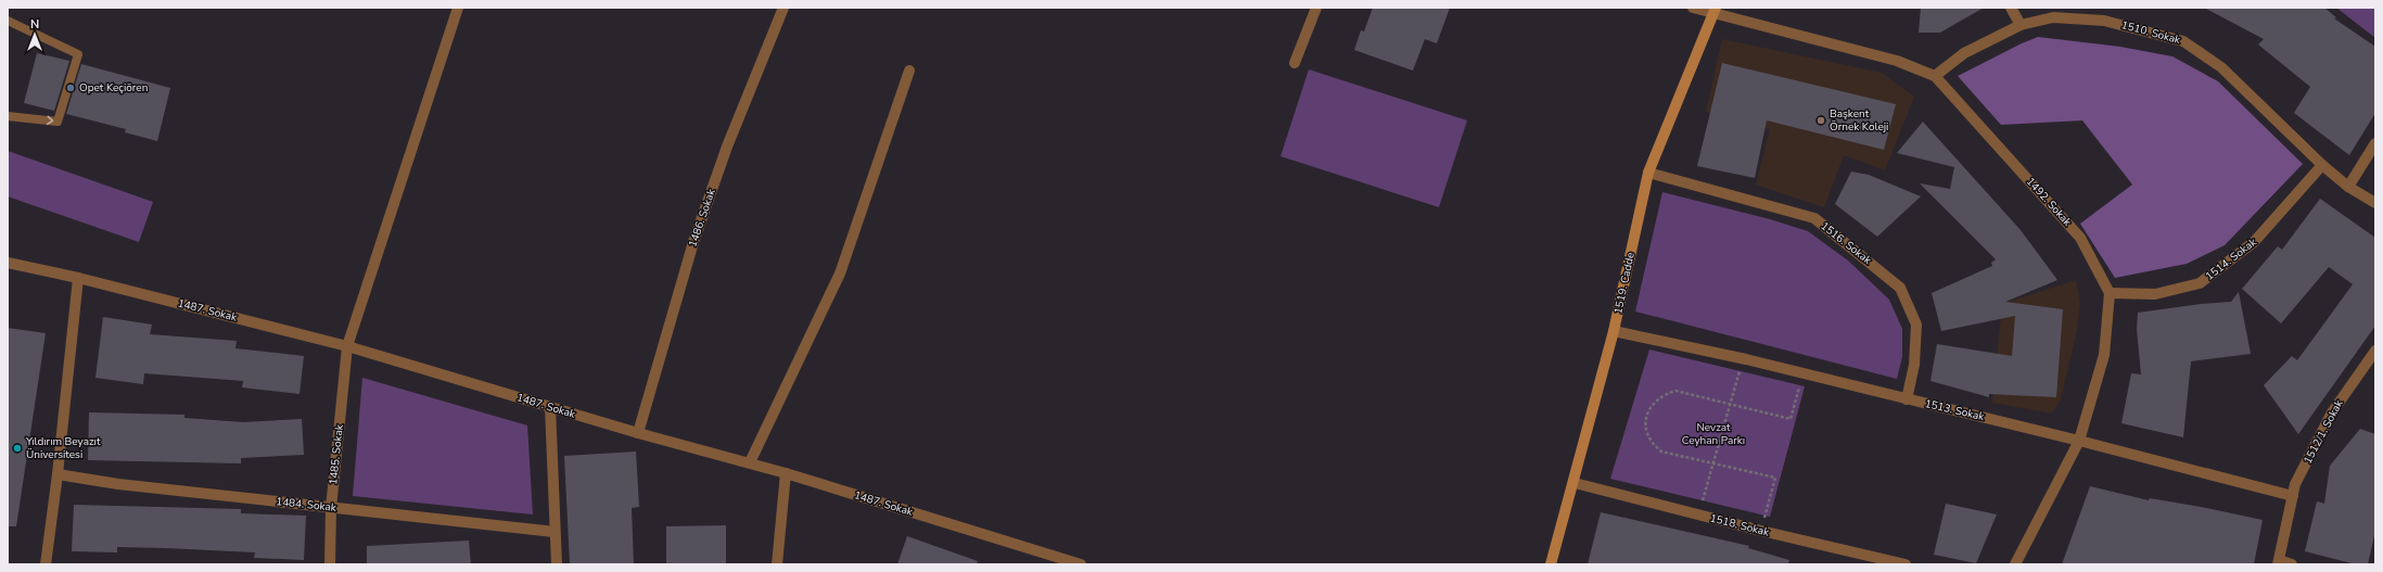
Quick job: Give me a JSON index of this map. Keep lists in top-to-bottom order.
{
  "streets": {
    "street": [
      "1510. Sokak",
      "1492. Sokak",
      "1486. Sokak",
      "1516. Sokak",
      "1514. Sokak",
      "1519. Cadde",
      "1487. Sokak",
      "1513. Sokak",
      "1512/1. Sokak",
      "1485. Sokak",
      "1484. Sokak",
      "1518. Sokak"
    ]
  },
  "crossings": [
    ["1510. Sokak", "1492. Sokak"],
    ["1510. Sokak", "1514. Sokak"],
    ["1492. Sokak", "1514. Sokak"],
    ["1492. Sokak", "1519. Cadde"],
    ["1486. Sokak", "1487. Sokak"],
    ["1516. Sokak", "1519. Cadde"],
    ["1516. Sokak", "1513. Sokak"],
    ["1519. Cadde", "1513. Sokak"],
    ["1519. Cadde", "1518. Sokak"],
    ["1487. Sokak", "1485. Sokak"],
    ["1513. Sokak", "1512/1. Sokak"],
    ["1485. Sokak", "1484. Sokak"]
  ],
  "parks": ["Nevzat Ceyhan Parkı"],
  "places": ["Opet Keçiören", "Başkent Örnek Koleji", "Yıldırım Beyazıt Üniversitesi"],
  "north": "top"
}
